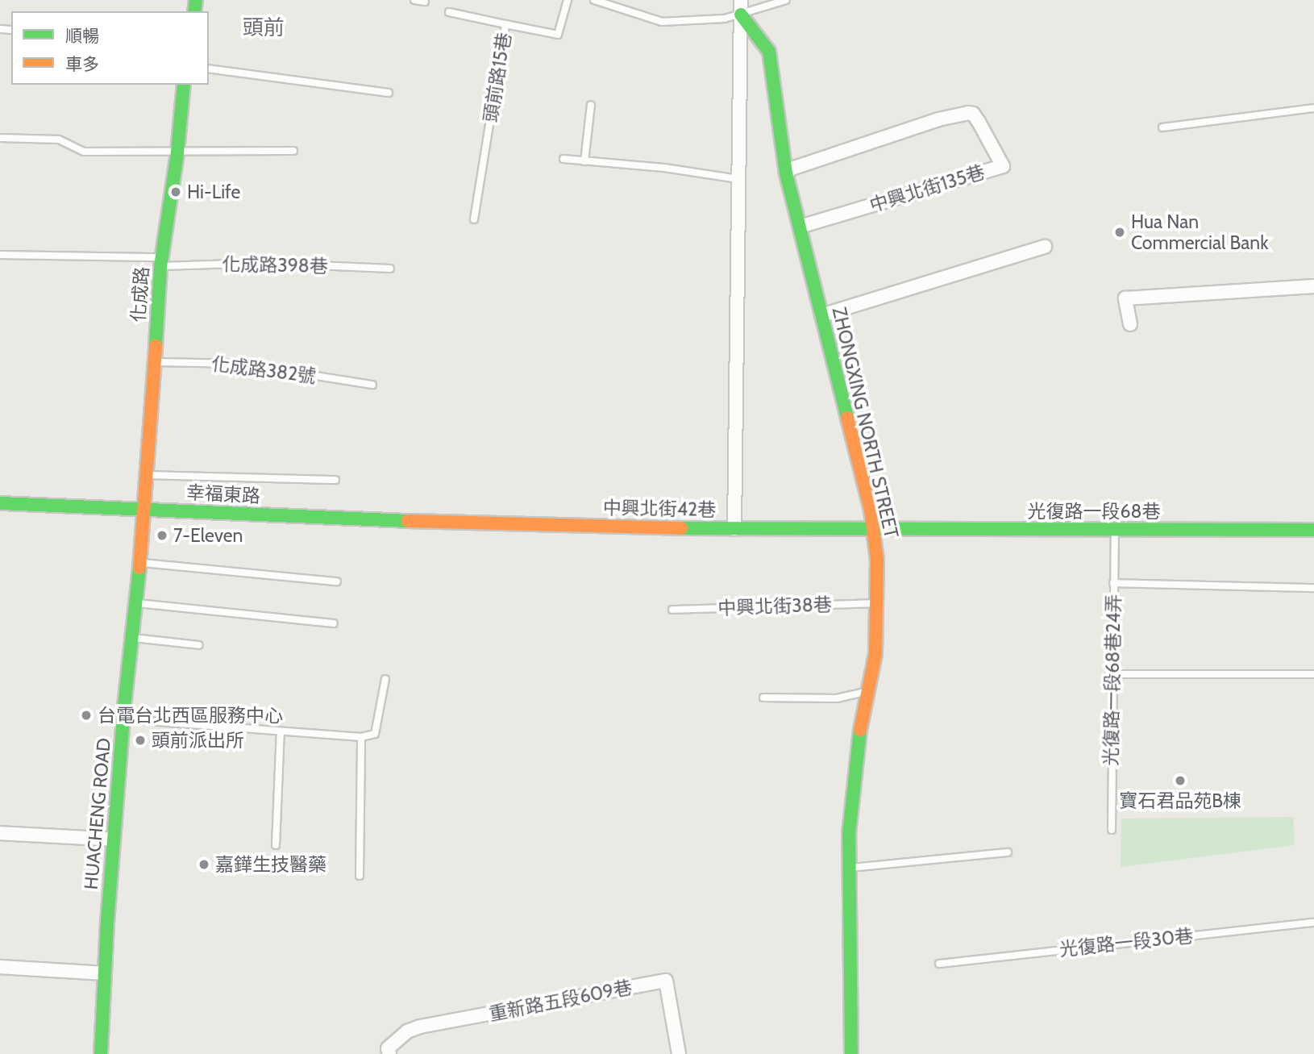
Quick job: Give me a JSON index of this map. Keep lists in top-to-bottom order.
{
  "streets": {
    "street": [
      "中興北街135巷",
      "化成路",
      "ZHONGXING NORTH STREET",
      "幸福東路",
      "中興北街42巷",
      "光復路一段68巷",
      "HUACHENG ROAD",
      "重新路五段609巷"
    ],
    "lane": [
      "頭前路15巷",
      "化成路398巷",
      "化成路382號",
      "中興北街38巷",
      "光復路一段68巷24弄",
      "光復路一段30巷"
    ]
  },
  "crossings": [
    ["中興北街135巷", "ZHONGXING NORTH STREET"],
    ["化成路398巷", "化成路"],
    ["化成路", "化成路382號"],
    ["化成路", "幸福東路"],
    ["化成路", "HUACHENG ROAD"],
    ["ZHONGXING NORTH STREET", "中興北街42巷"],
    ["ZHONGXING NORTH STREET", "光復路一段68巷"],
    ["ZHONGXING NORTH STREET", "中興北街38巷"],
    ["幸福東路", "中興北街42巷"],
    ["幸福東路", "HUACHENG ROAD"],
    ["中興北街42巷", "光復路一段68巷"],
    ["光復路一段68巷", "光復路一段68巷24弄"]
  ],
  "districts": ["頭前"],
  "places": [
    "Hi-Life",
    "Hua Nan Commercial Bank",
    "7-Eleven",
    "台電台北西區服務中心",
    "頭前派出所",
    "寶石君品苑B棟",
    "嘉鏵生技醫藥"
  ],
  "legend": ["順暢", "車多"]
}
